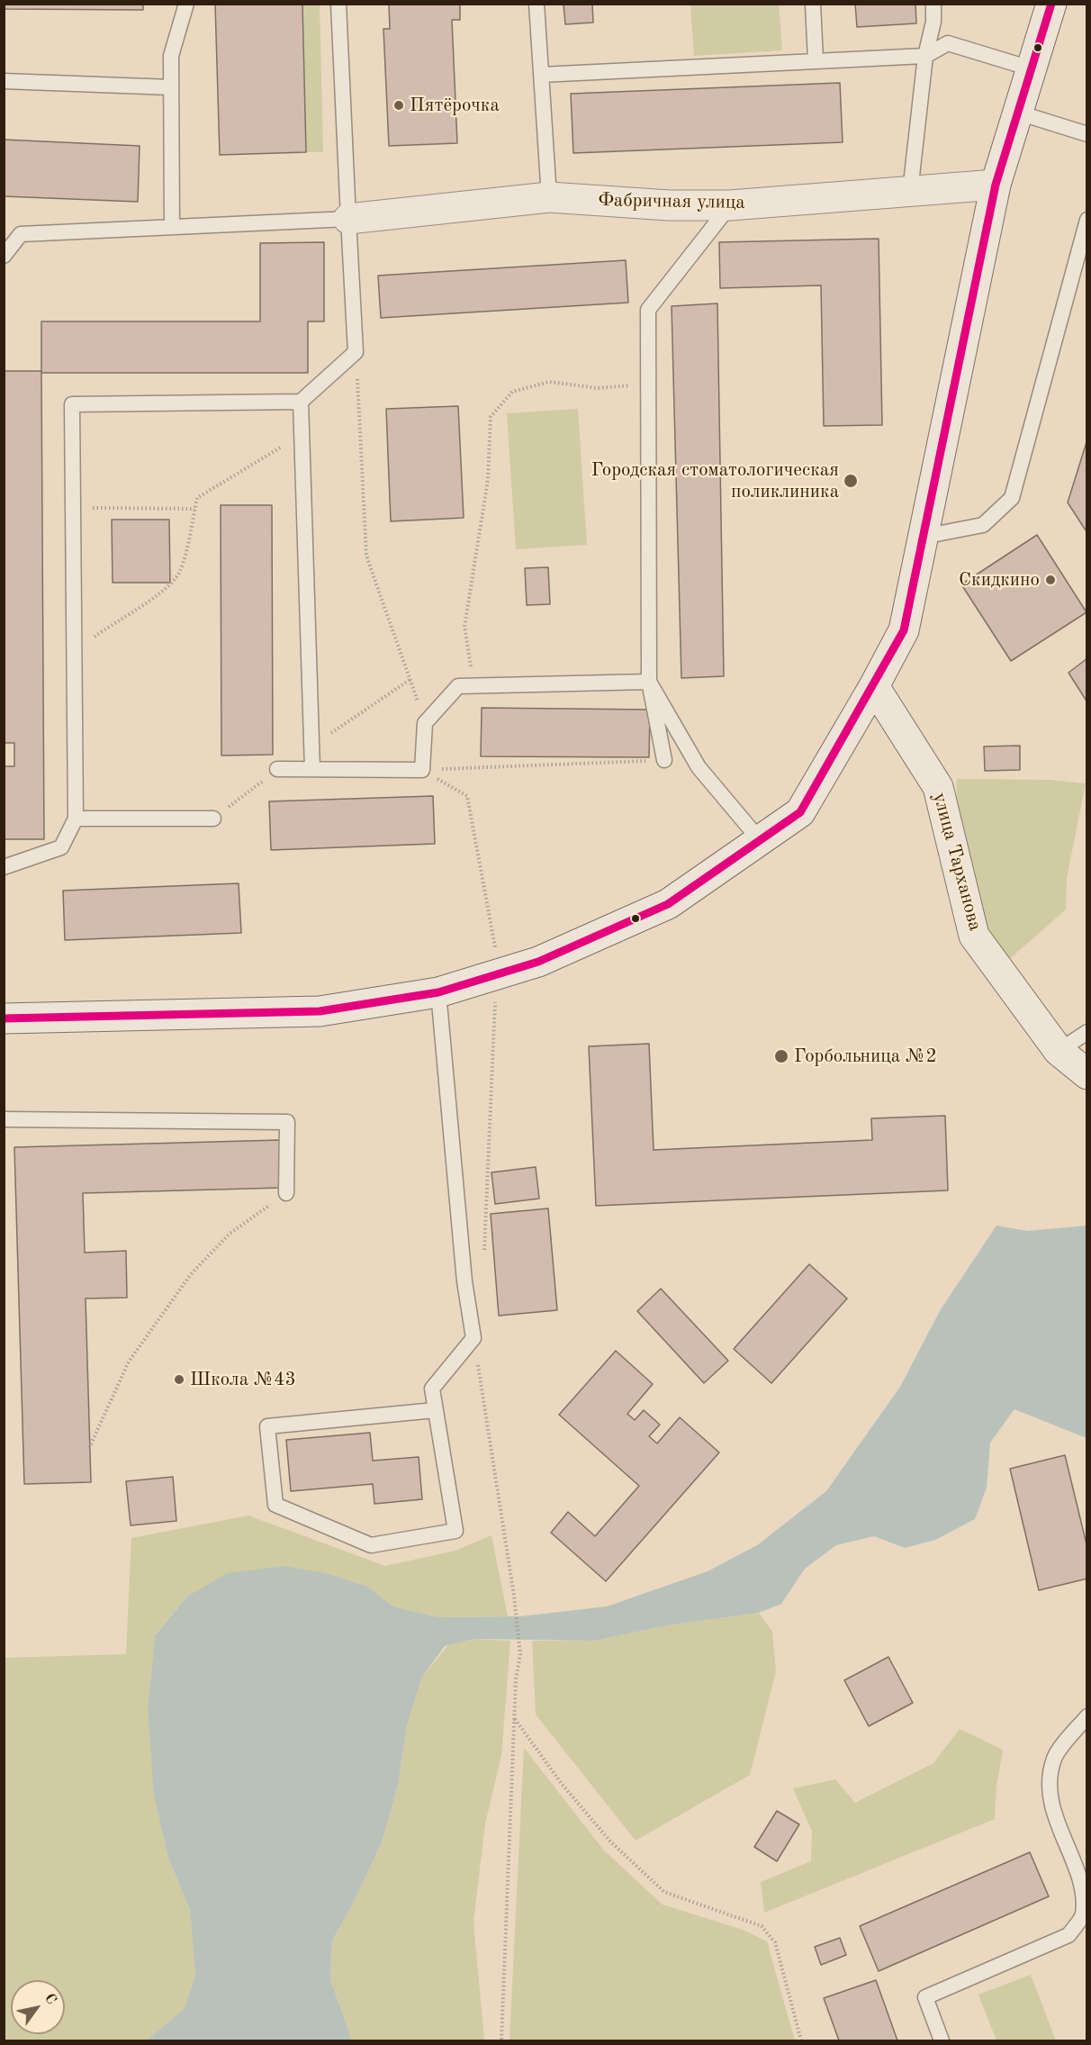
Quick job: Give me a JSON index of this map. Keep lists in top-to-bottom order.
{
  "streets": {
    "main road": ["Фабричная улица", "улица Тарханова"]
  },
  "places": [
    "Пятёрочка",
    "Городская стоматологическая поликлиника",
    "Скидкино",
    "Горбольница №2",
    "Школа №43"
  ],
  "north": "top right"
}
